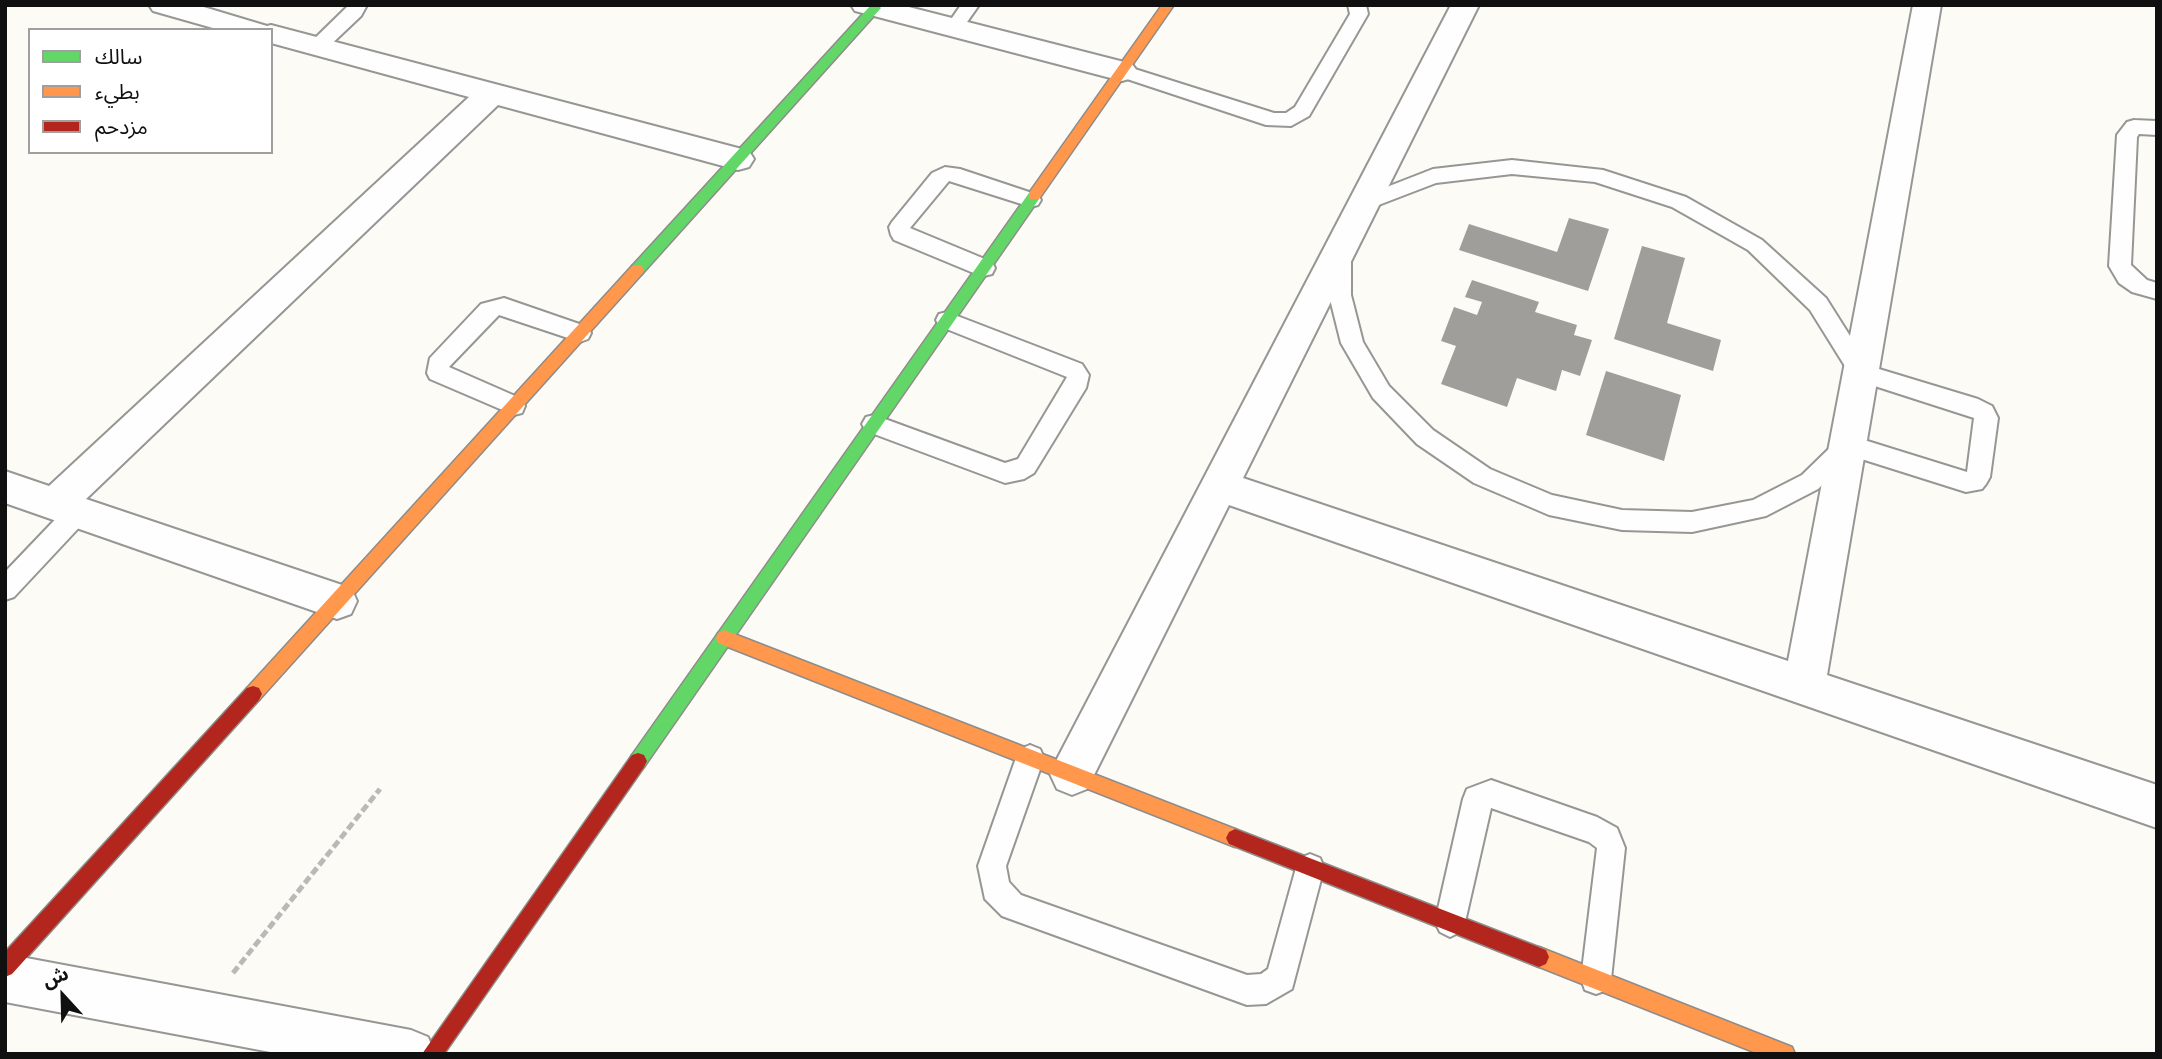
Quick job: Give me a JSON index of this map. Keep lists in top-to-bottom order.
{
  "legend": ["سالك", "بطيء", "مزدحم"],
  "north": "top"
}
